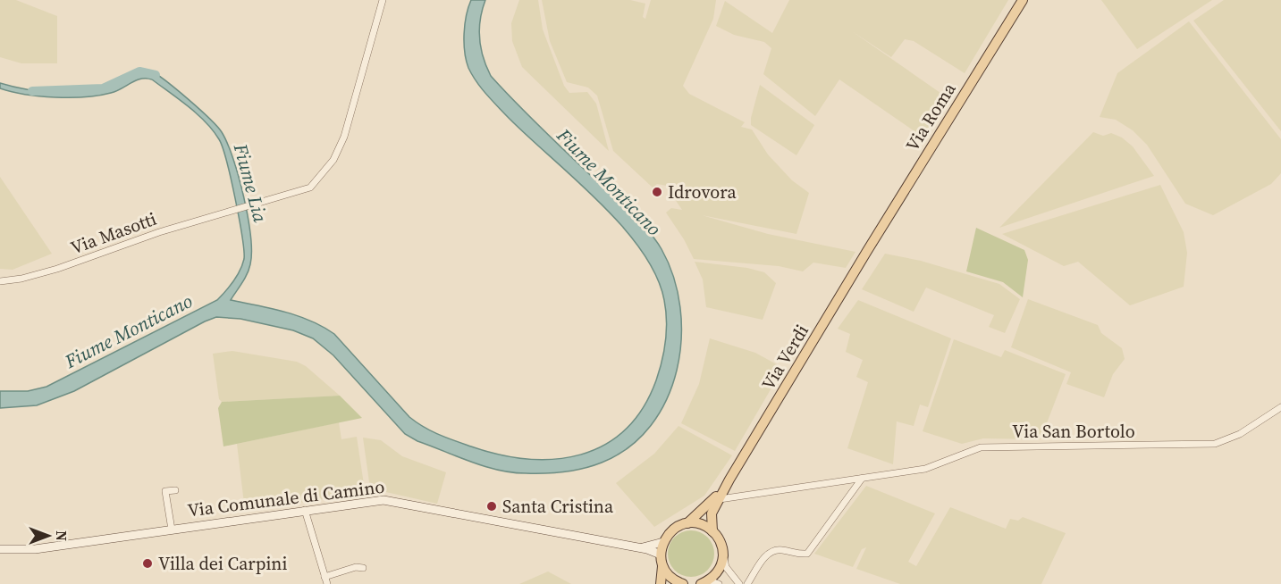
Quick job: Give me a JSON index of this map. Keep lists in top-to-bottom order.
{
  "streets": {
    "main road": ["Via Roma", "Via Verdi"],
    "street": ["Via Masotti", "Via San Bortolo", "Via Comunale di Camino"]
  },
  "crossings": [
    ["Via Roma", "Via Verdi"]
  ],
  "water": ["Fiume Monticano", "Fiume Lia"],
  "places": ["Idrovora", "Santa Cristina", "Villa dei Carpini"],
  "north": "right"
}
